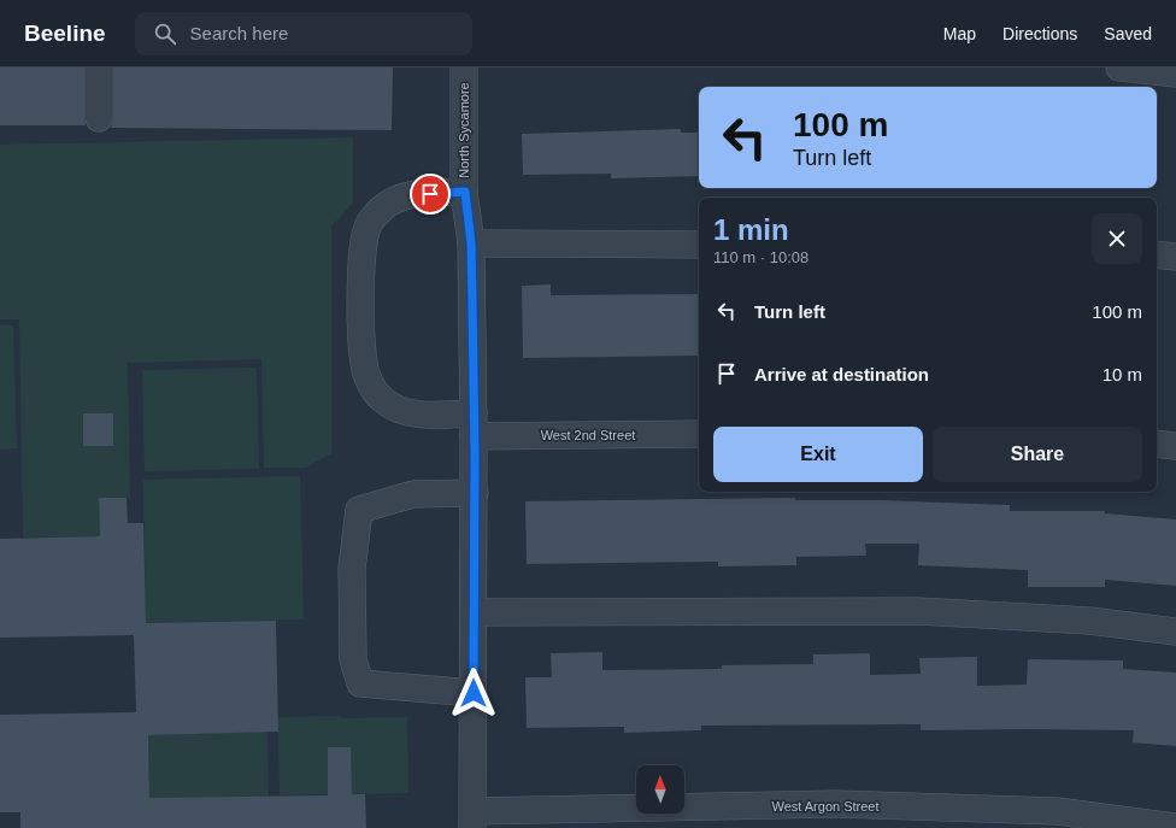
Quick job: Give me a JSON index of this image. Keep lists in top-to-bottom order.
{
  "streets": {
    "street": ["North Sycamore", "West 2nd Street", "West Argon Street"]
  },
  "crossings": [
    ["North Sycamore", "West 2nd Street"],
    ["North Sycamore", "West Argon Street"]
  ],
  "north": "top",
  "page": {
    "header": "Beeline",
    "search": "Search here",
    "nav": ["Map", "Directions", "Saved"],
    "turn": ["100 m", "Turn left"],
    "heading": ["1 min", "110 m · 10:08"],
    "list": [
      {
        "name": "Turn left",
        "value": "100 m"
      },
      {
        "name": "Arrive at destination",
        "value": "10 m"
      }
    ],
    "buttons": ["Exit", "Share"]
  }
}
